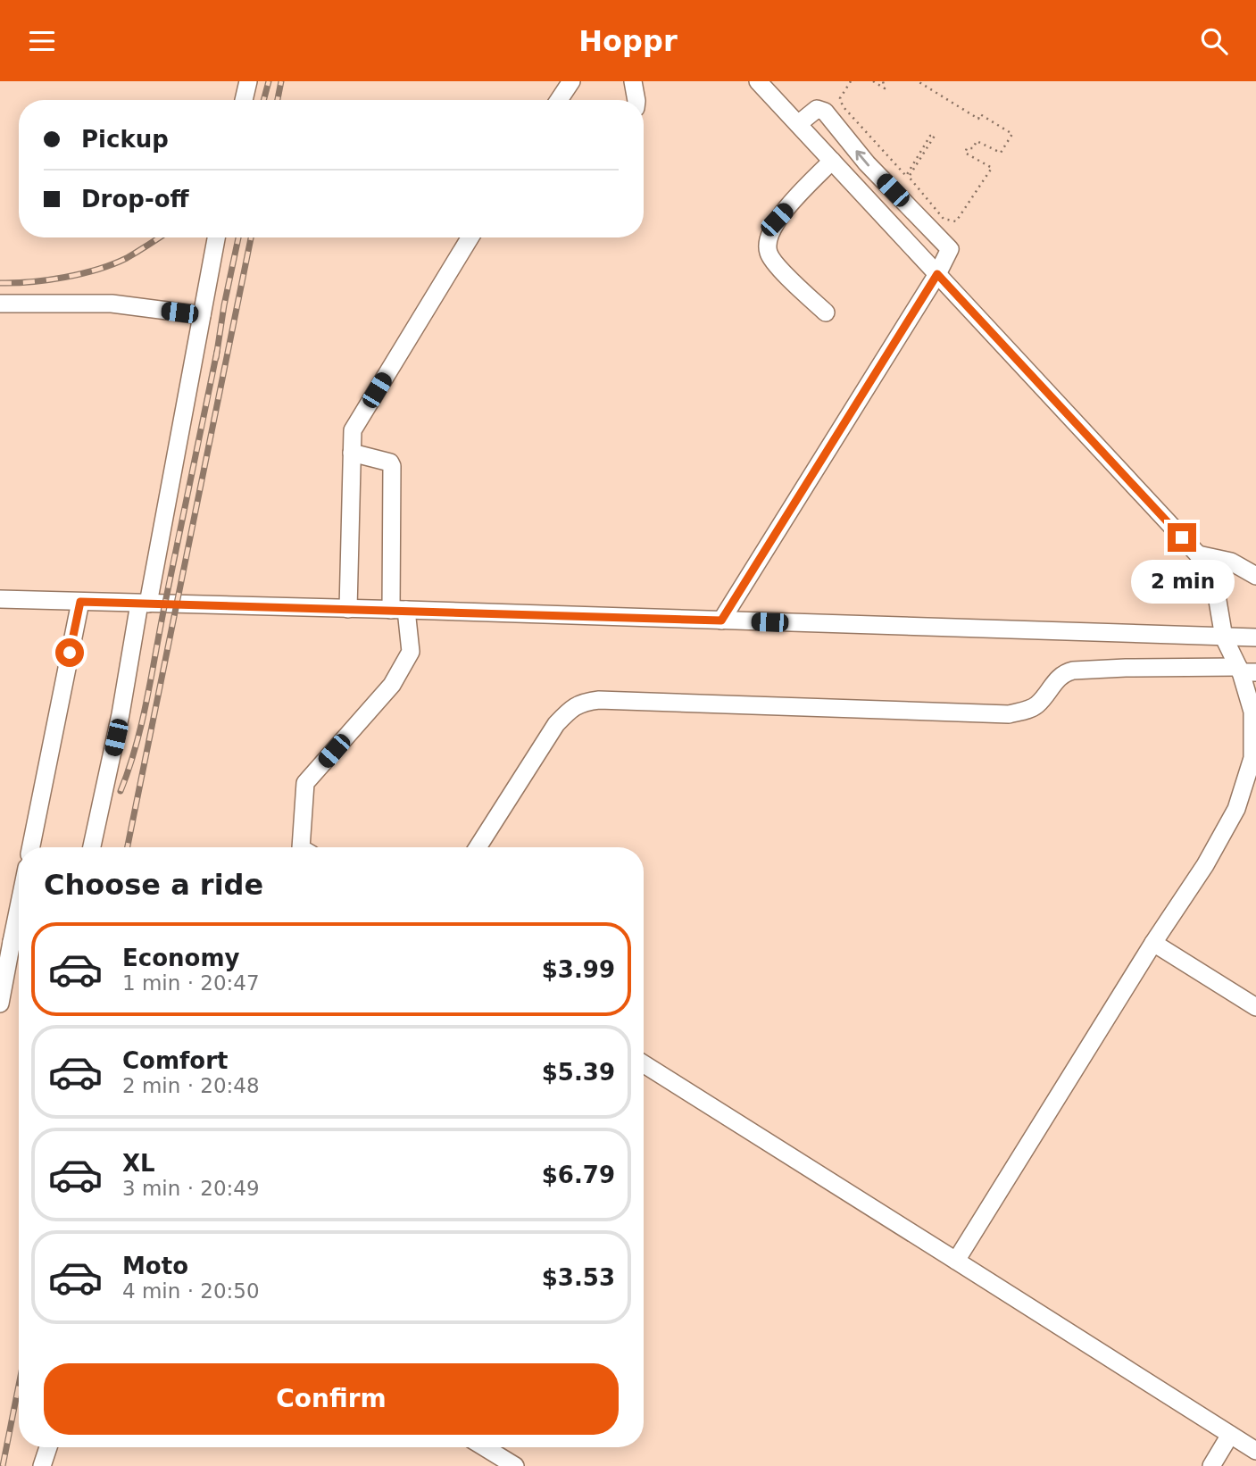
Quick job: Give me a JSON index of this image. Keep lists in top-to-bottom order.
{
  "page": {
    "header": "Hoppr",
    "banner": ["Pickup", "Drop-off"],
    "bubble": "2 min",
    "heading": "Choose a ride",
    "list": [
      {
        "name": "Economy",
        "note": "1 min · 20:47",
        "value": "$3.99"
      },
      {
        "name": "Comfort",
        "note": "2 min · 20:48",
        "value": "$5.39"
      },
      {
        "name": "XL",
        "note": "3 min · 20:49",
        "value": "$6.79"
      },
      {
        "name": "Moto",
        "note": "4 min · 20:50",
        "value": "$3.53"
      }
    ],
    "buttons": "Confirm"
  }
}
